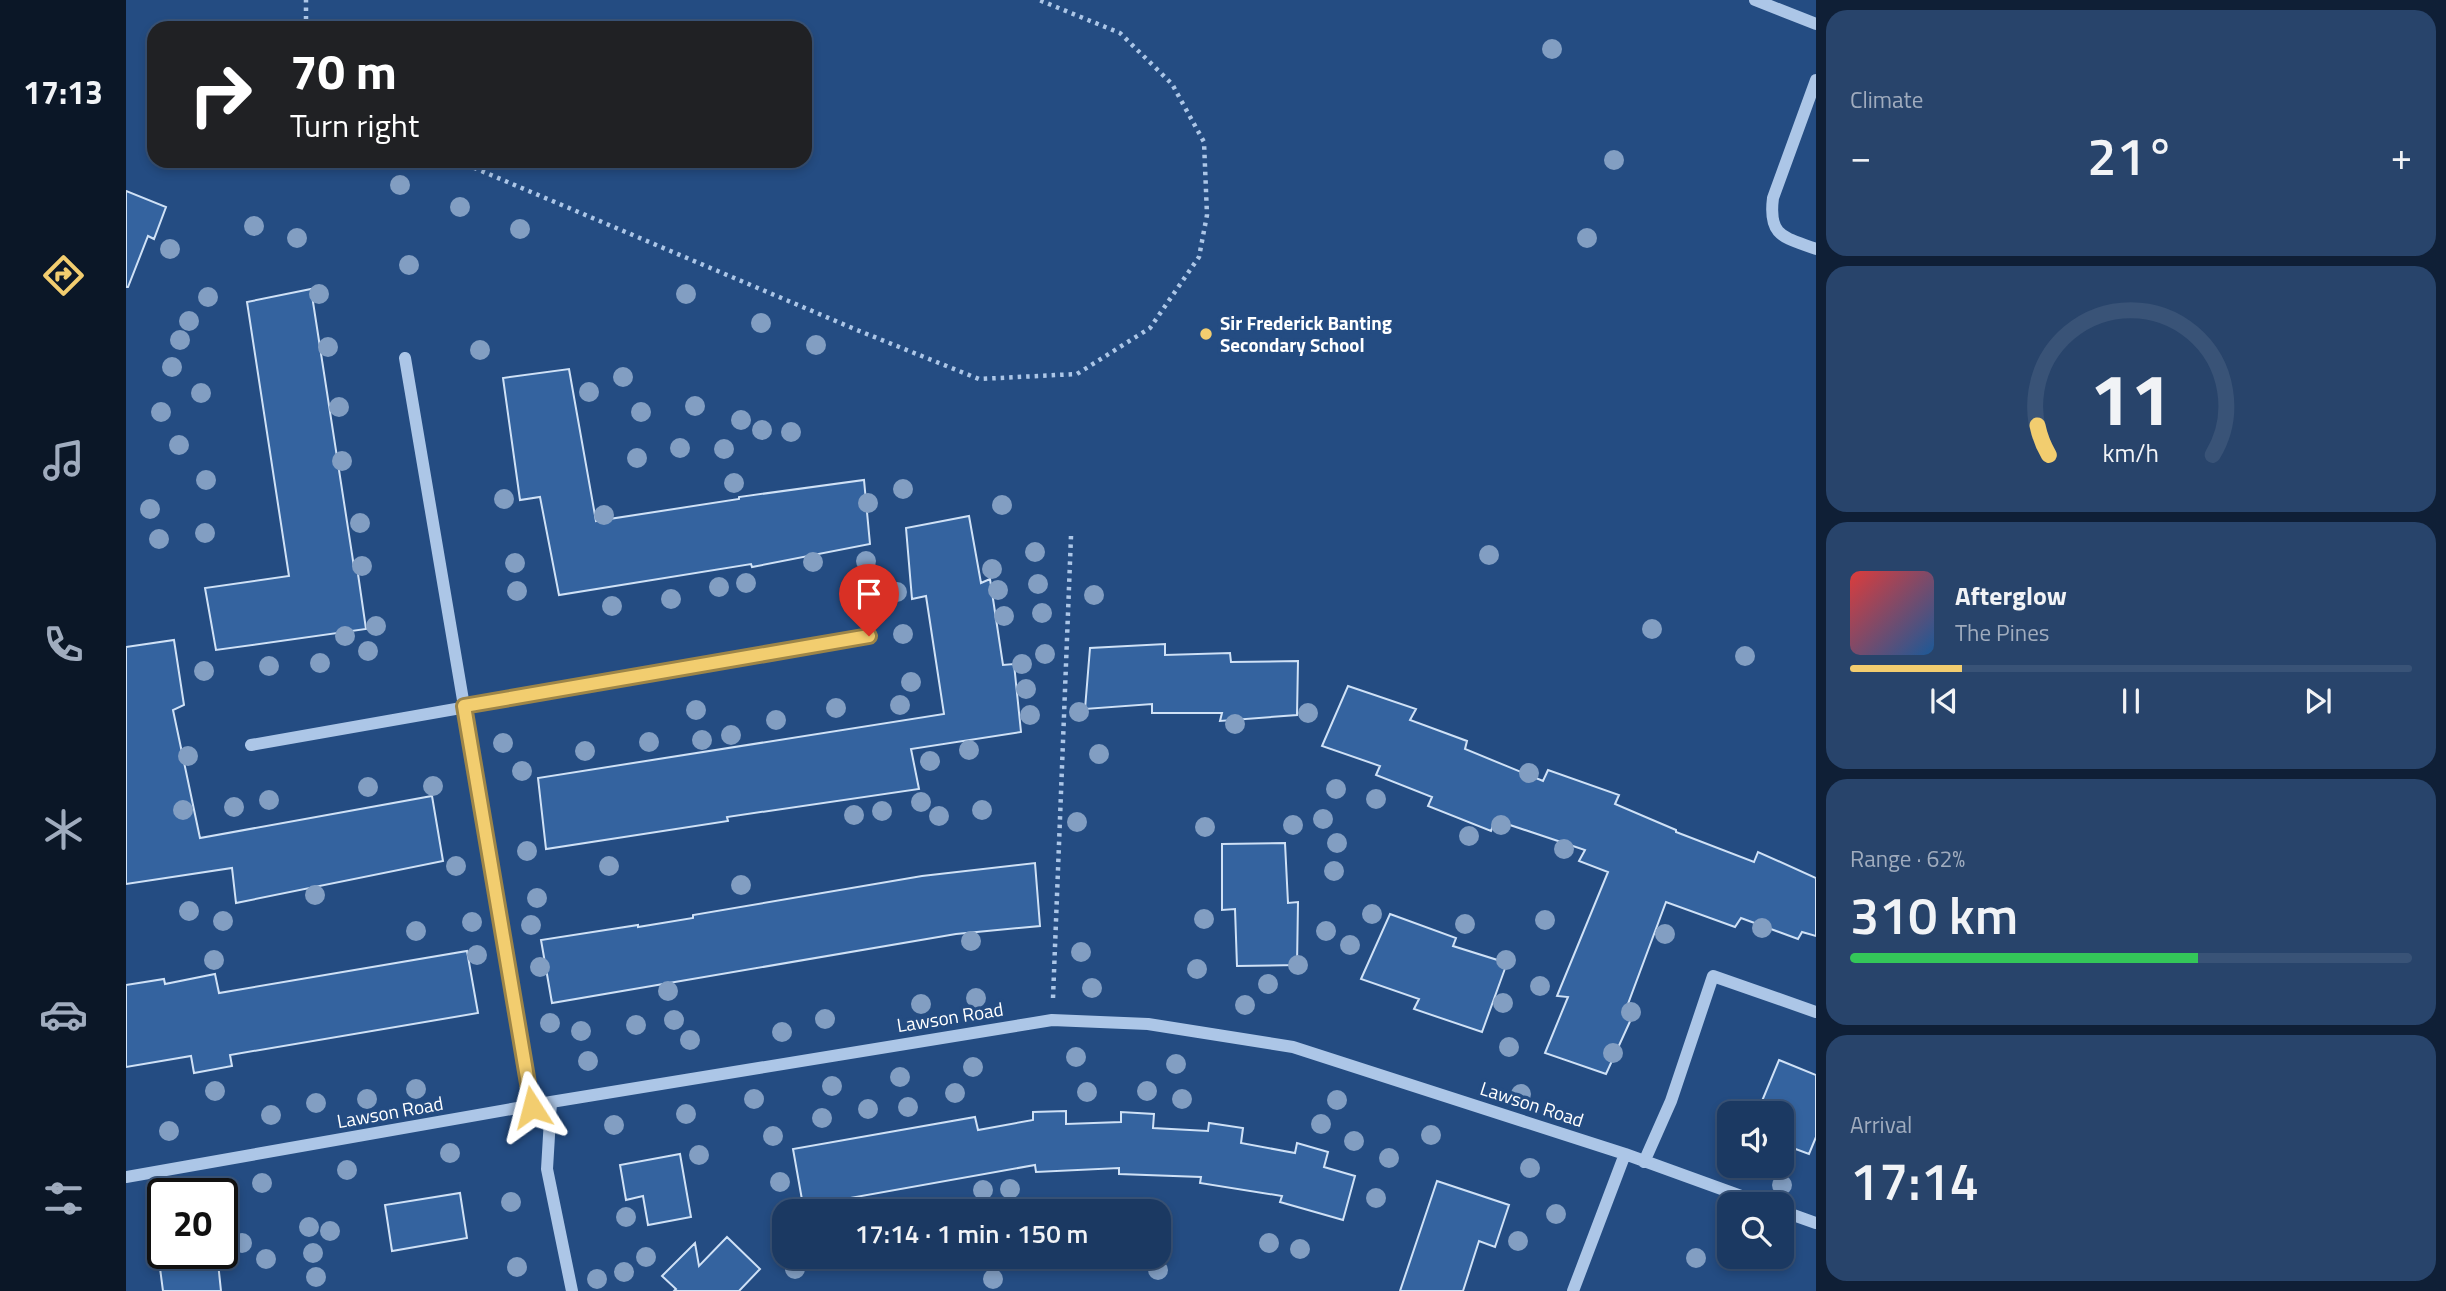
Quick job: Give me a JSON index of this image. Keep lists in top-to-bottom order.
{
  "streets": {
    "street": ["Lawson Road"]
  },
  "places": ["Sir Frederick Banting Secondary School"],
  "page": {
    "tabs": "17:13",
    "tile": [
      "Climate",
      ["Range · 62%", "310 km"],
      ["Arrival", "17:14"]
    ],
    "turn": ["70 m", "Turn right"],
    "heat": ["−", "21°", "+"],
    "song": ["Afterglow", "The Pines"],
    "limit": "20",
    "trip": "17:14 · 1 min · 150 m",
    "gauge": ["11", "km/h"]
  }
}
